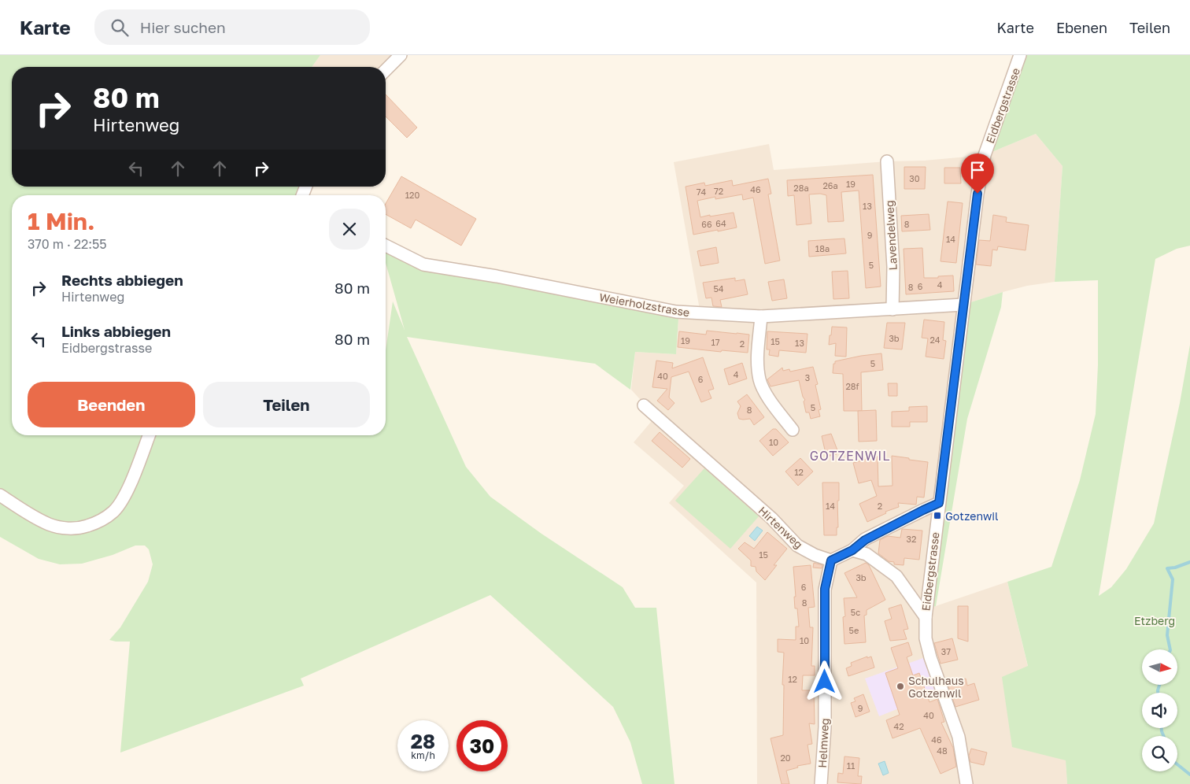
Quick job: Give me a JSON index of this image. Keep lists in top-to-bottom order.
{
  "streets": {
    "street": [
      "Eidbergstrasse",
      "Lavendelweg",
      "Weierholzstrasse",
      "Hirtenweg",
      "Helmweg"
    ]
  },
  "crossings": [
    ["Eidbergstrasse", "Weierholzstrasse"],
    ["Lavendelweg", "Weierholzstrasse"],
    ["Hirtenweg", "Helmweg"]
  ],
  "districts": ["GOTZENWIL"],
  "parks": ["Etzberg"],
  "places": {
    "transit": ["Gotzenwil"],
    "other": ["Schulhaus Gotzenwil"]
  },
  "house_numbers": [
    "30",
    "19",
    "26a",
    "28a",
    "46",
    "72",
    "74",
    "120",
    "13",
    "64",
    "66",
    "8",
    "9",
    "14",
    "18a",
    "5",
    "4",
    "6",
    "8",
    "54",
    "3b",
    "24",
    "19",
    "15",
    "17",
    "13",
    "2",
    "5",
    "4",
    "40",
    "3",
    "6",
    "28f",
    "5",
    "8",
    "10",
    "12",
    "14",
    "2",
    "32",
    "15",
    "3b",
    "6",
    "8",
    "5c",
    "5e",
    "10",
    "37",
    "12",
    "9",
    "40",
    "42",
    "46",
    "48",
    "20",
    "11"
  ],
  "north": "right",
  "page": {
    "header": "Karte",
    "search": "Hier suchen",
    "nav": ["Karte", "Ebenen", "Teilen"],
    "turn": ["80 m", "Hirtenweg"],
    "heading": ["1 Min.", "370 m · 22:55"],
    "list": [
      {
        "name": "Rechts abbiegen",
        "note": "Hirtenweg",
        "value": "80 m"
      },
      {
        "name": "Links abbiegen",
        "note": "Eidbergstrasse",
        "value": "80 m"
      }
    ],
    "buttons": ["Beenden", "Teilen"],
    "speed": "28 km/h",
    "limit": "30"
  }
}
